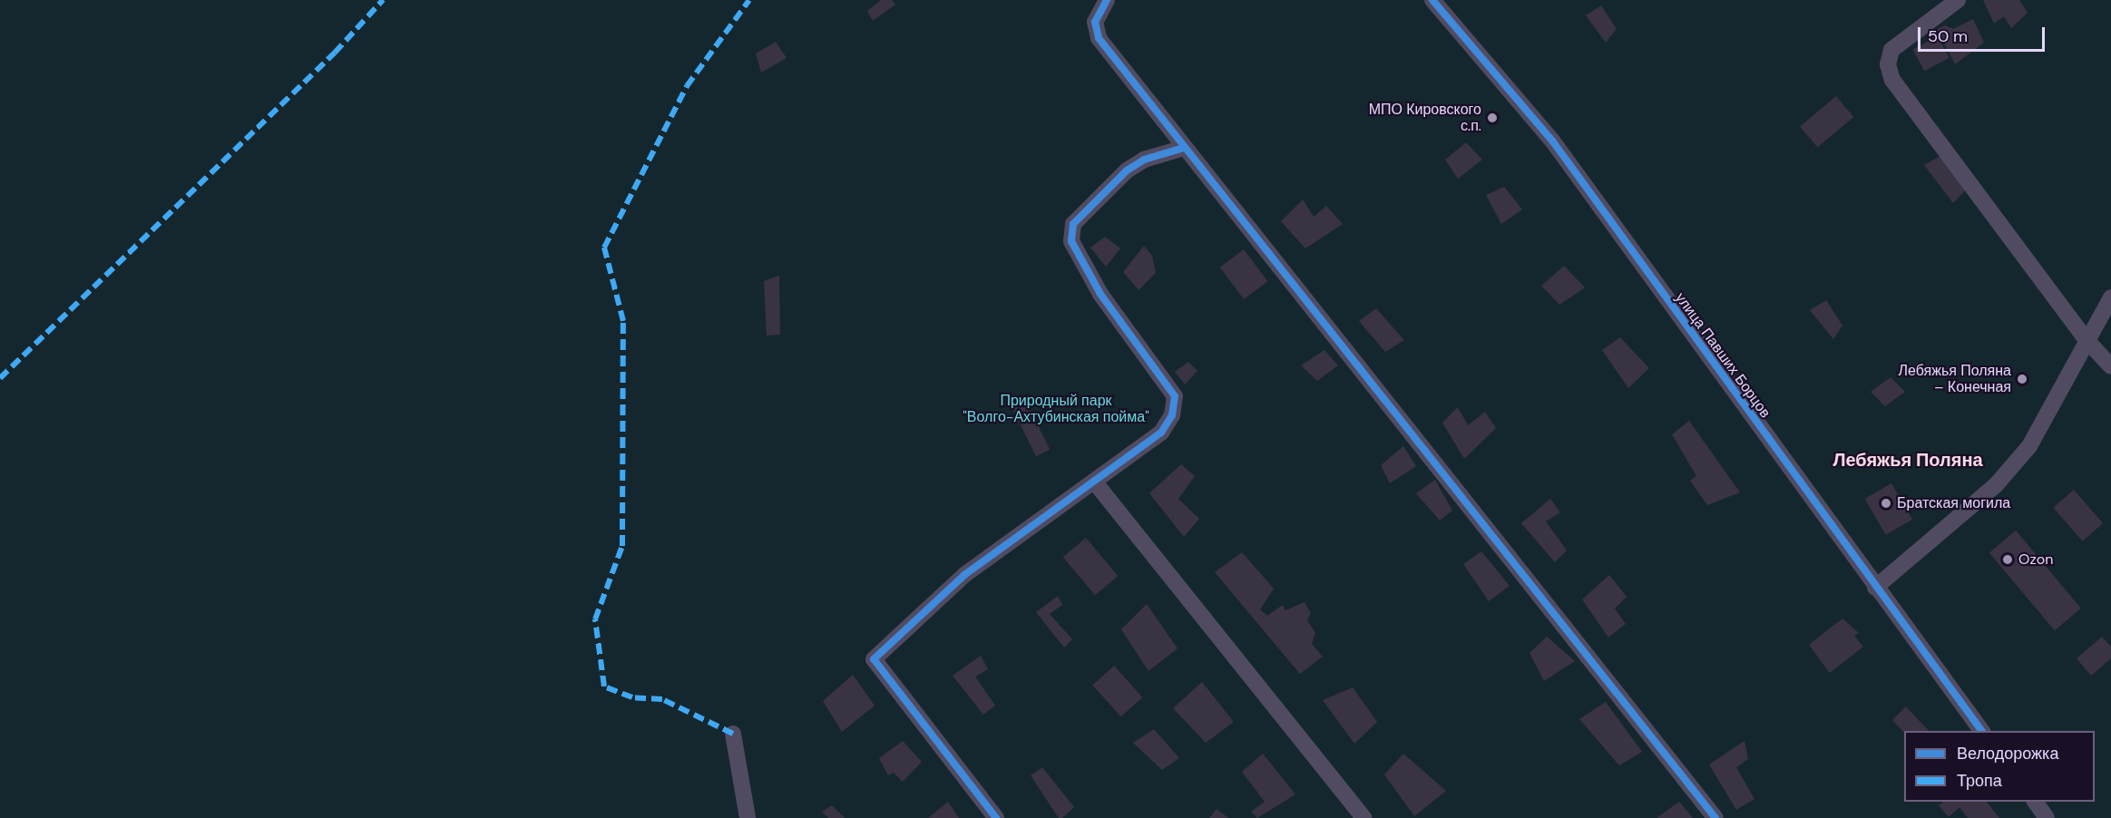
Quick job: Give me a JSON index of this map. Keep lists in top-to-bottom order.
{
  "streets": {
    "street": ["улица Павших Борцов"]
  },
  "districts": ["Лебяжья Поляна"],
  "parks": ["Природный парк \"Волго-Ахтубинская пойма\""],
  "places": [
    "МПО Кировского с.п.",
    "Лебяжья Поляна – Конечная",
    "Братская могила",
    "Ozon"
  ],
  "legend": ["Велодорожка", "Тропа"],
  "scale_bar": "50 m"
}
